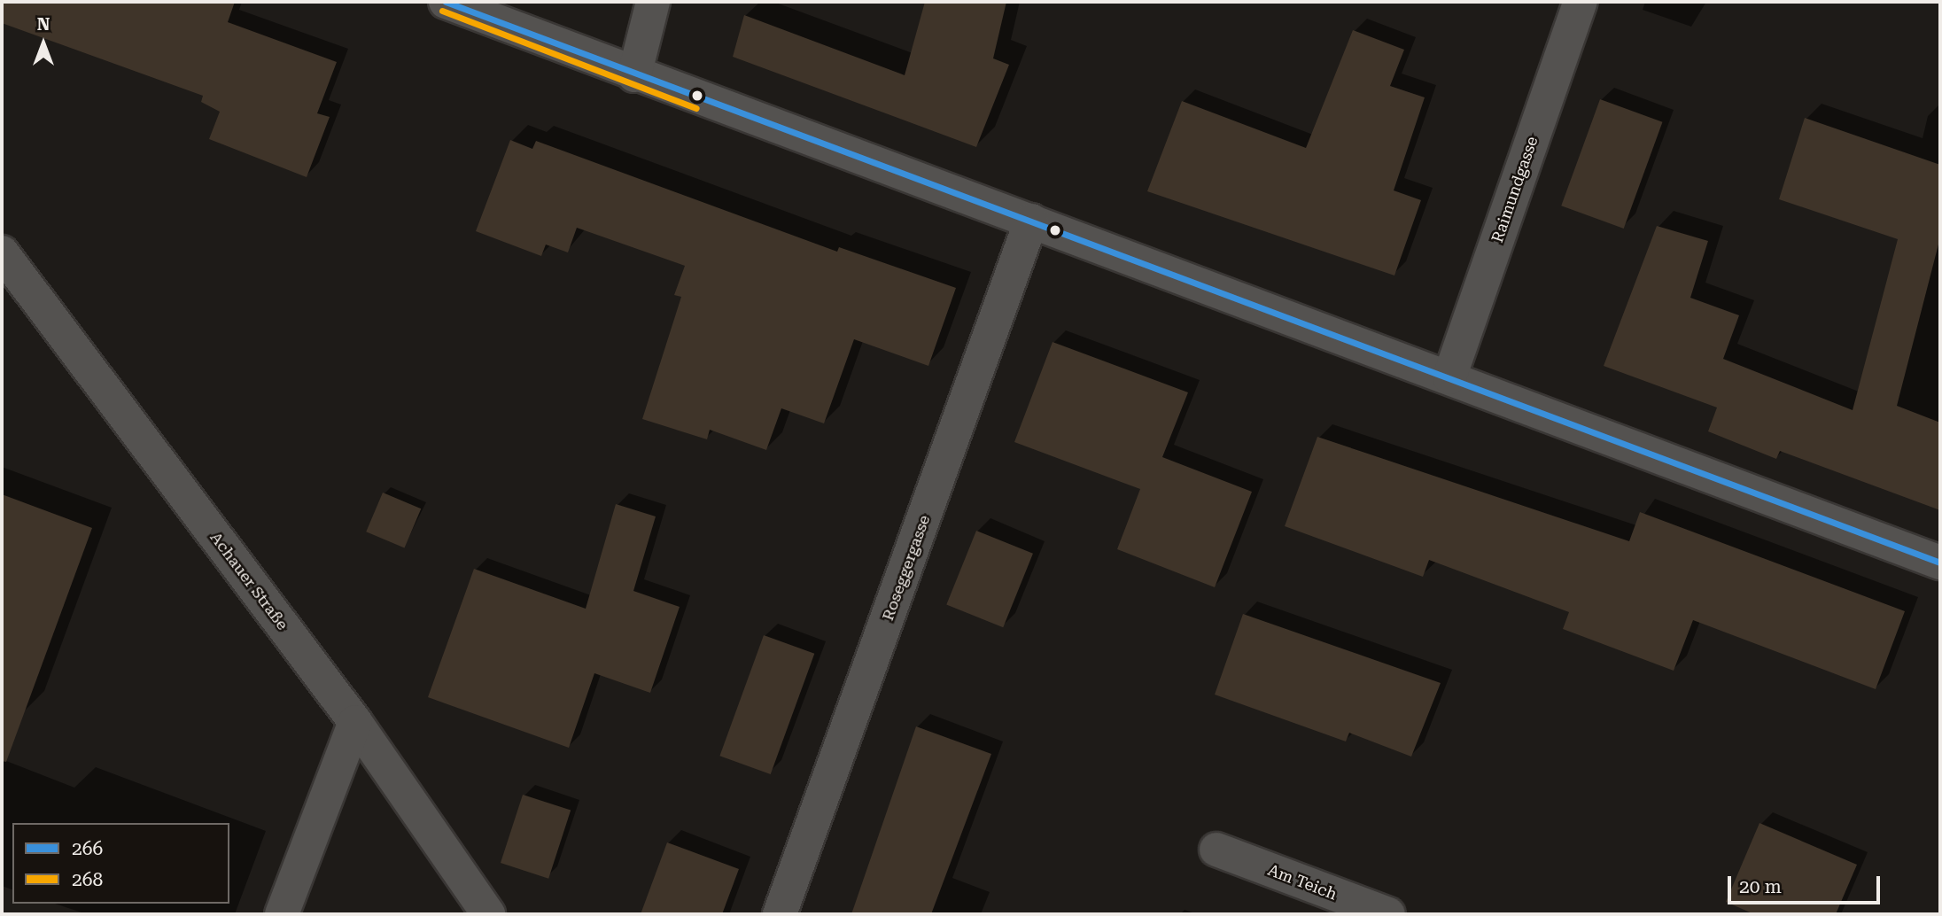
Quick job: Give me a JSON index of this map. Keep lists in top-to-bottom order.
{
  "streets": {
    "street": [
      "Raimundgasse",
      "Roseggergasse",
      "Achauer Straße",
      "Am Teich"
    ]
  },
  "lines": ["transit line 266", "transit line 268"],
  "legend": ["266", "268"],
  "scale_bar": "20 m",
  "north": "top"
}
